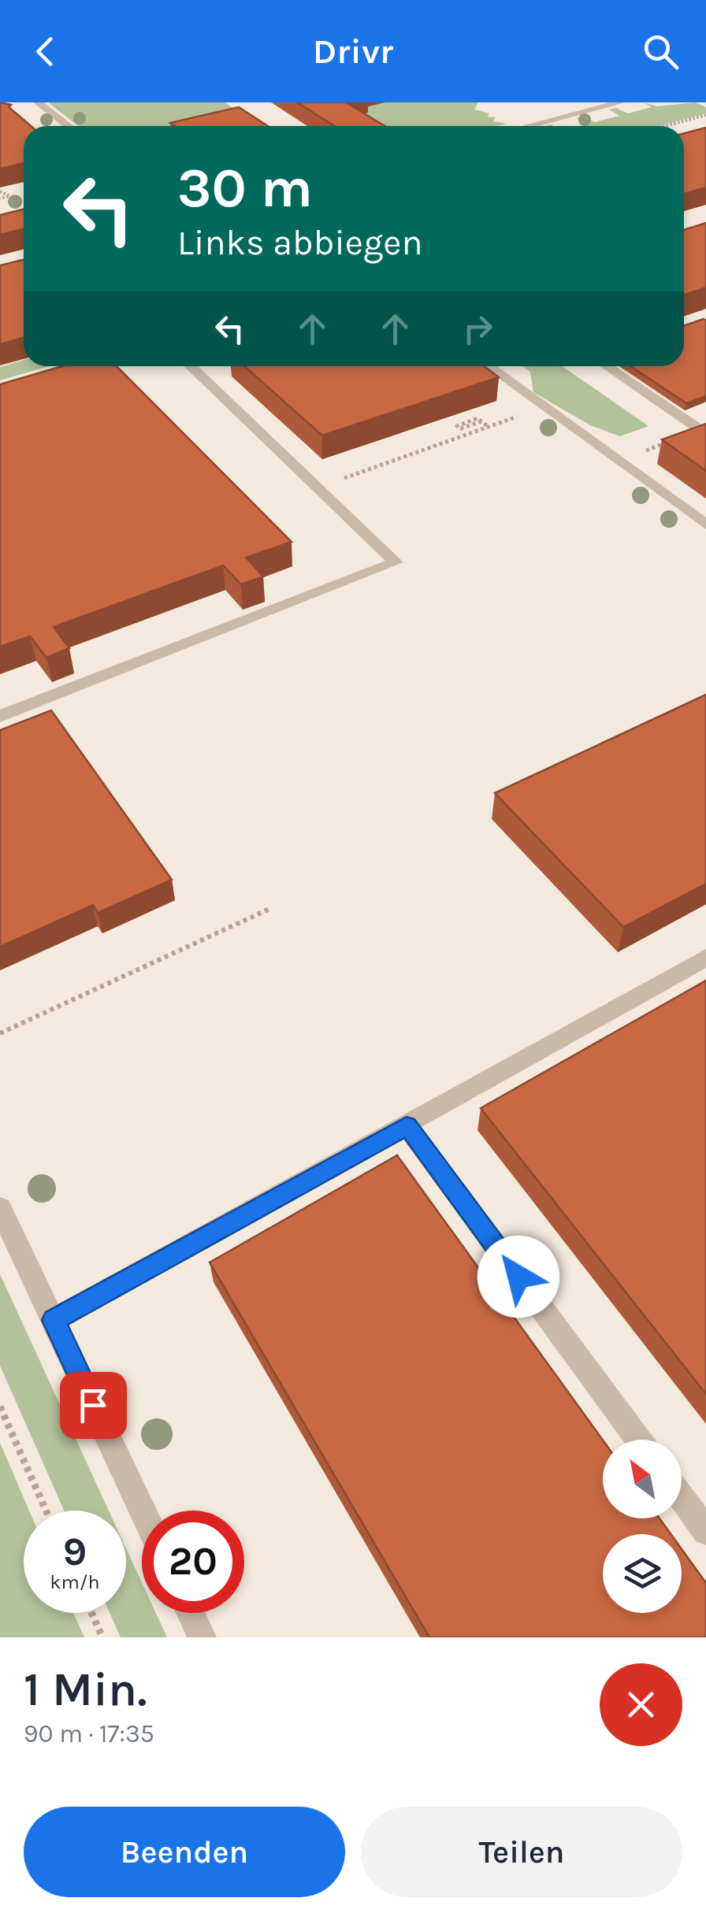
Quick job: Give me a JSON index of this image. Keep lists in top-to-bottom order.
{
  "north": "top left",
  "page": {
    "header": "Drivr",
    "turn": ["30 m", "Links abbiegen"],
    "speed": "9 km/h",
    "limit": "20",
    "heading": ["1 Min.", "90 m · 17:35"],
    "buttons": ["Beenden", "Teilen"]
  }
}
